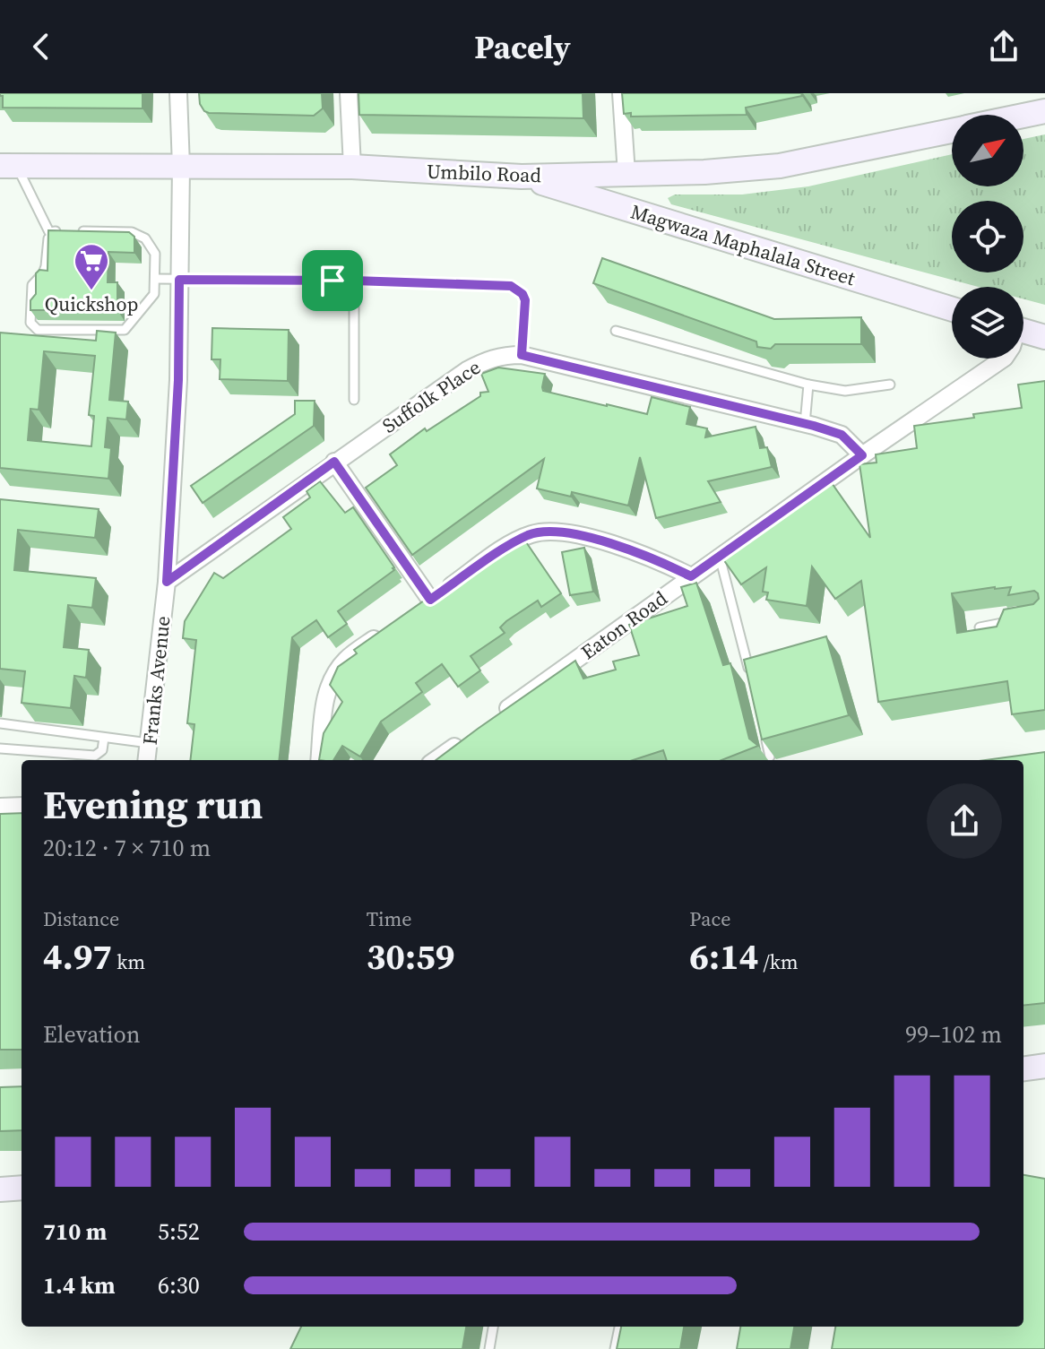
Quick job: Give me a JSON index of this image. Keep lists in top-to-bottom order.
{
  "streets": {
    "main road": ["Umbilo Road", "Magwaza Maphalala Street"],
    "street": ["Suffolk Place", "Eaton Road", "Franks Avenue"]
  },
  "crossings": [
    ["Umbilo Road", "Magwaza Maphalala Street"],
    ["Umbilo Road", "Franks Avenue"],
    ["Suffolk Place", "Eaton Road"],
    ["Suffolk Place", "Franks Avenue"]
  ],
  "places": {
    "supermarket": ["Quickshop"]
  },
  "north": "top right",
  "page": {
    "header": "Pacely",
    "heading": ["Evening run", "20:12 · 7 × 710 m"],
    "stats": [
      ["Distance", "4.97 km"],
      ["Time", "30:59"],
      ["Pace", "6:14 /km"]
    ],
    "chart": ["Elevation", "99–102 m"],
    "list": [
      {
        "name": "710 m",
        "note": "5:52"
      },
      {
        "name": "1.4 km",
        "note": "6:30"
      }
    ]
  }
}
